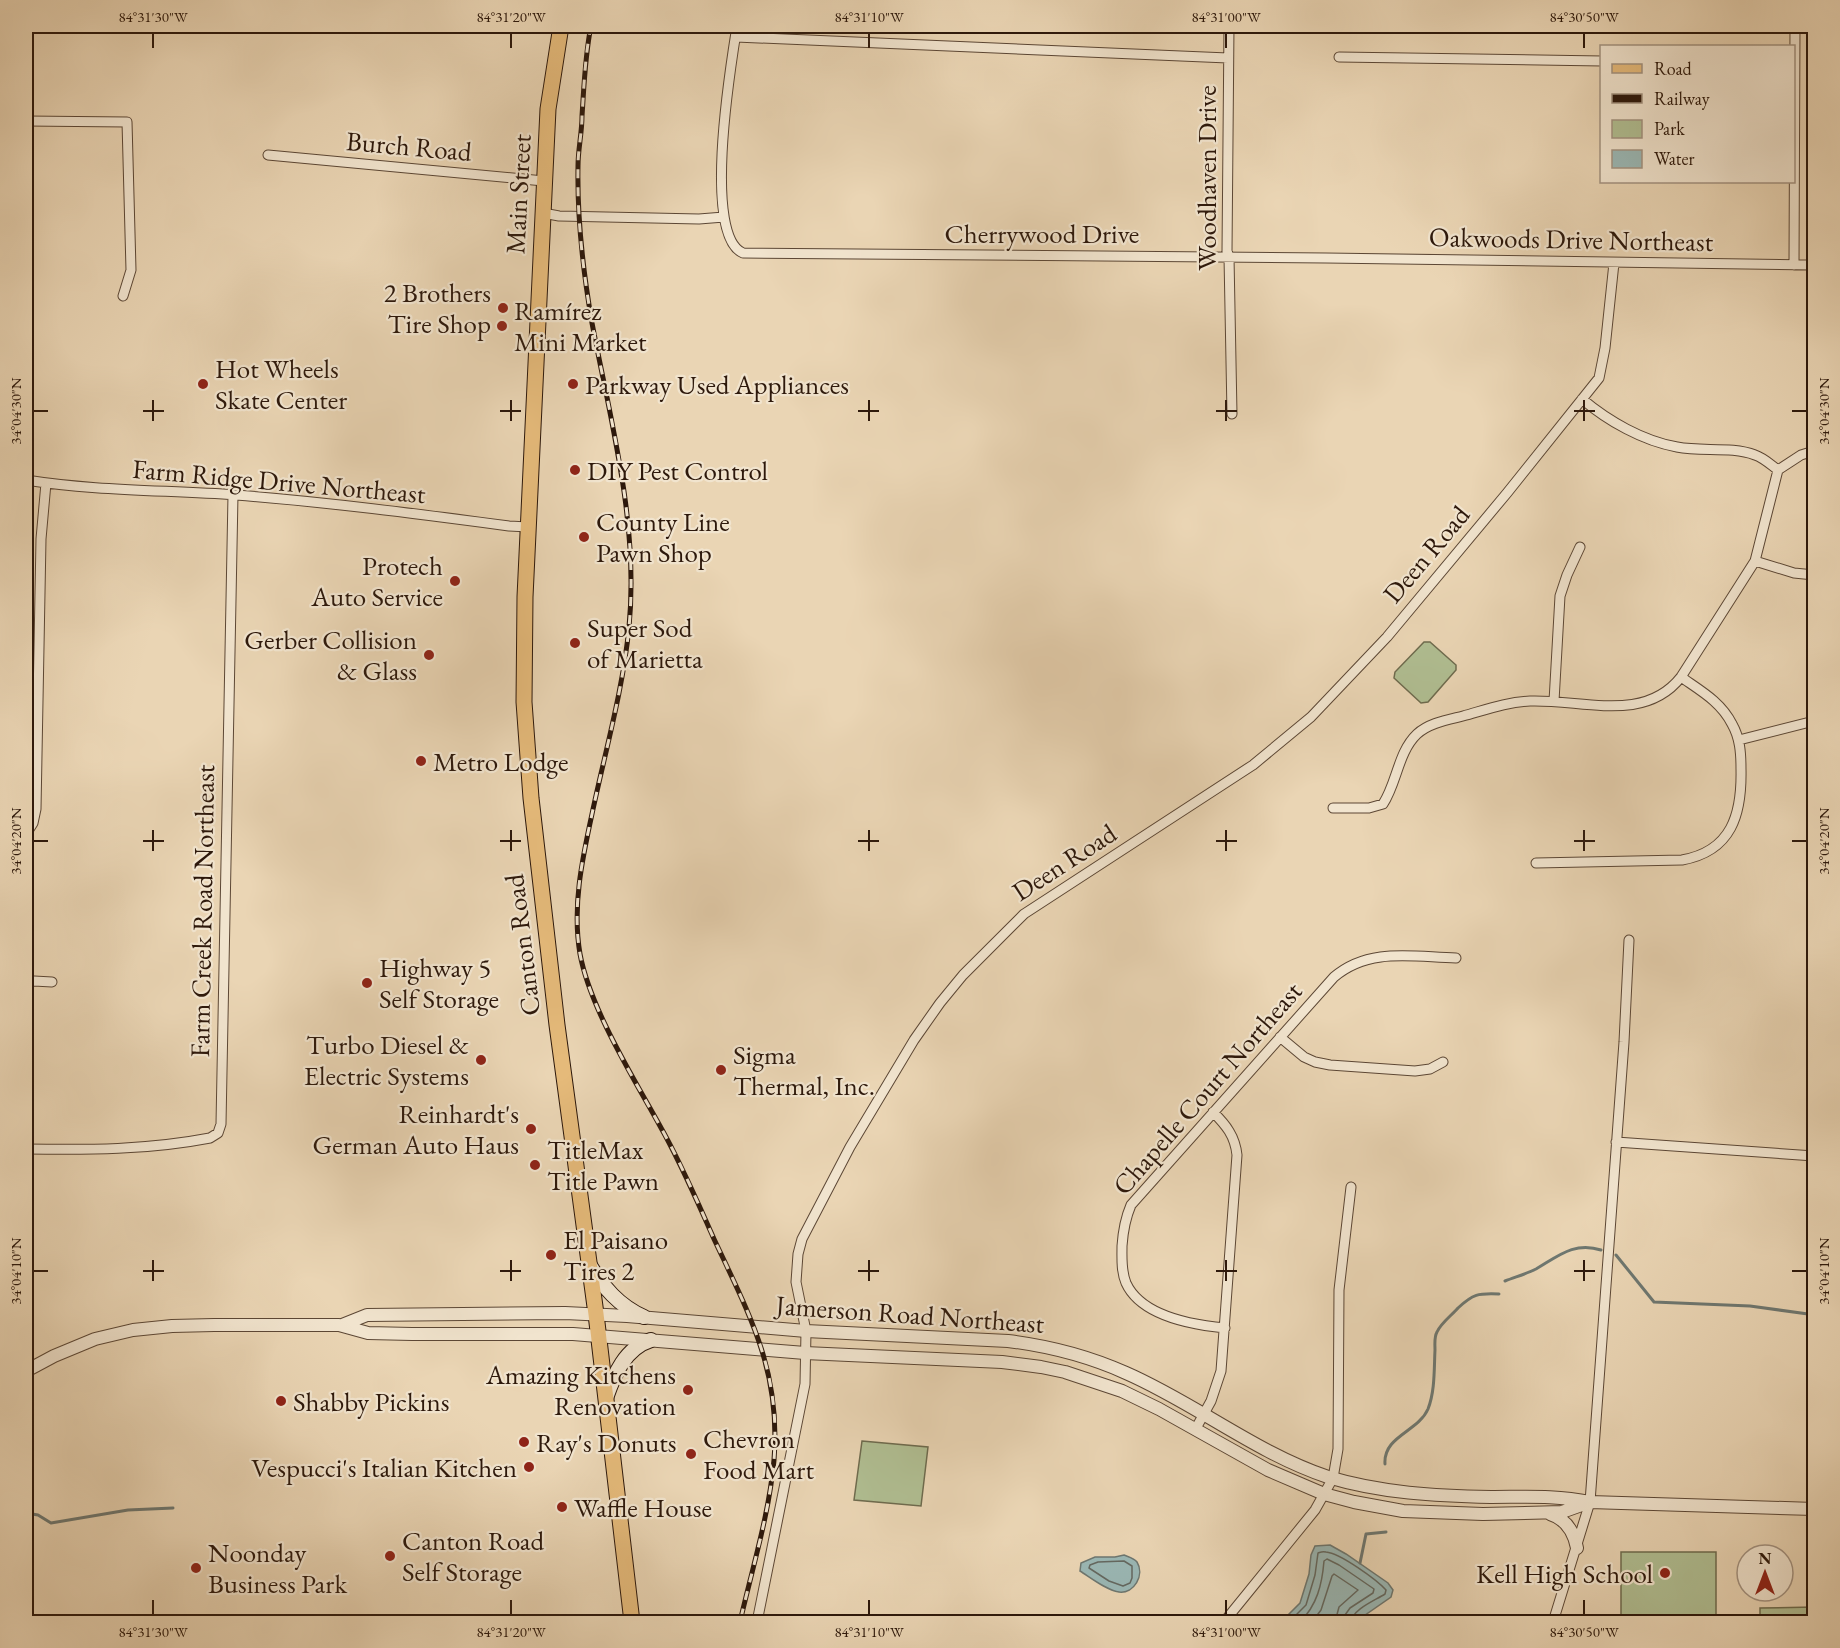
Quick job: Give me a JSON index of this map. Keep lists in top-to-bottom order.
{
  "streets": {
    "main road": ["Main Street", "Canton Road"],
    "street": [
      "Burch Road",
      "Woodhaven Drive",
      "Cherrywood Drive",
      "Oakwoods Drive Northeast",
      "Farm Ridge Drive Northeast",
      "Deen Road",
      "Farm Creek Road Northeast",
      "Chapelle Court Northeast",
      "Jamerson Road Northeast"
    ]
  },
  "crossings": [
    ["Burch Road", "Main Street"],
    ["Woodhaven Drive", "Cherrywood Drive"],
    ["Main Street", "Canton Road"],
    ["Cherrywood Drive", "Oakwoods Drive Northeast"],
    ["Oakwoods Drive Northeast", "Deen Road"],
    ["Farm Ridge Drive Northeast", "Farm Creek Road Northeast"],
    ["Farm Ridge Drive Northeast", "Canton Road"],
    ["Deen Road", "Jamerson Road Northeast"],
    ["Canton Road", "Jamerson Road Northeast"]
  ],
  "places": [
    "2 Brothers Tire Shop",
    "Ramírez Mini Market",
    "Hot Wheels Skate Center",
    "Parkway Used Appliances",
    "DIY Pest Control",
    "County Line Pawn Shop",
    "Protech Auto Service",
    "Super Sod of Marietta",
    "Gerber Collision & Glass",
    "Metro Lodge",
    "Highway 5 Self Storage",
    "Turbo Diesel & Electric Systems",
    "Sigma Thermal, Inc.",
    "Reinhardt's German Auto Haus",
    "TitleMax Title Pawn",
    "El Paisano Tires 2",
    "Amazing Kitchens Renovation",
    "Shabby Pickins",
    "Ray's Donuts",
    "Chevron Food Mart",
    "Vespucci's Italian Kitchen",
    "Waffle House",
    "Canton Road Self Storage",
    "Noonday Business Park",
    "Kell High School"
  ],
  "legend": [
    "Road",
    "Railway",
    "Park",
    "Water"
  ],
  "north": "top",
  "coordinates": [
    "84°31'30\"W",
    "84°31'20\"W",
    "84°31'10\"W",
    "84°31'00\"W",
    "84°30'50\"W",
    "34°04'30\"N",
    "34°04'20\"N",
    "34°04'10\"N"
  ]
}
